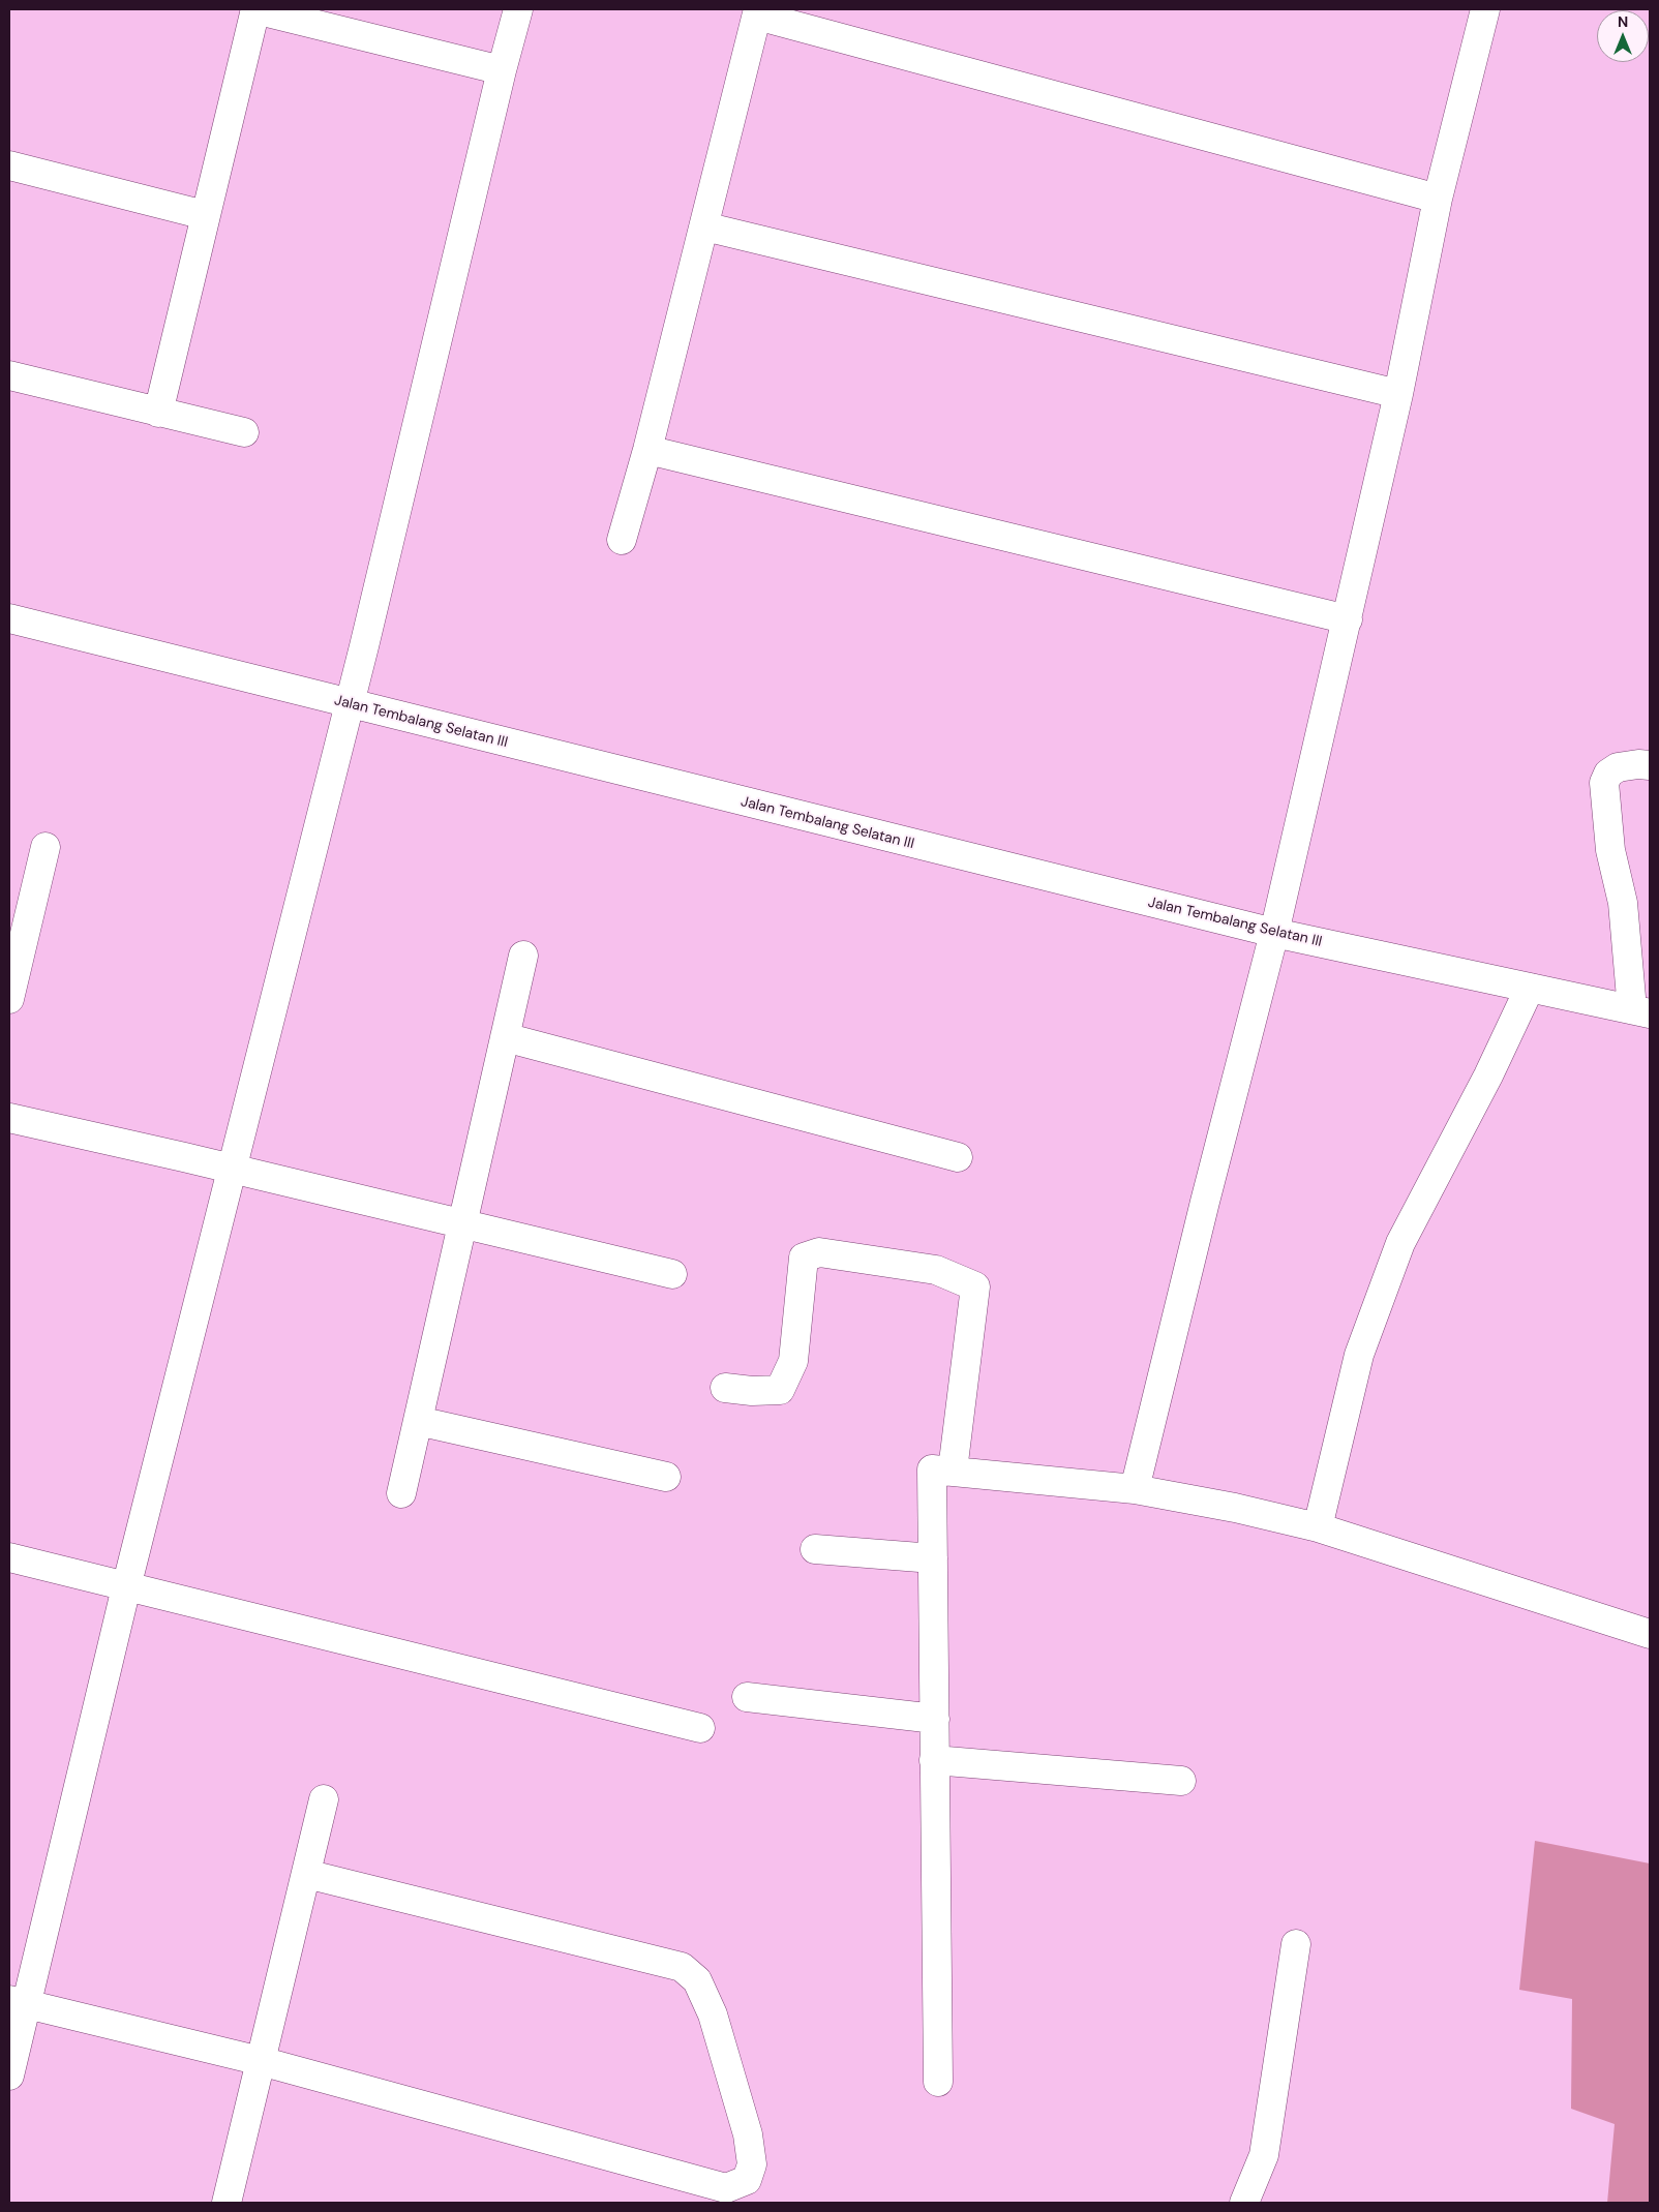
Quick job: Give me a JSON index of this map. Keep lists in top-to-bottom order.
{
  "streets": {
    "street": ["Jalan Tembalang Selatan III"]
  },
  "north": "top"
}
